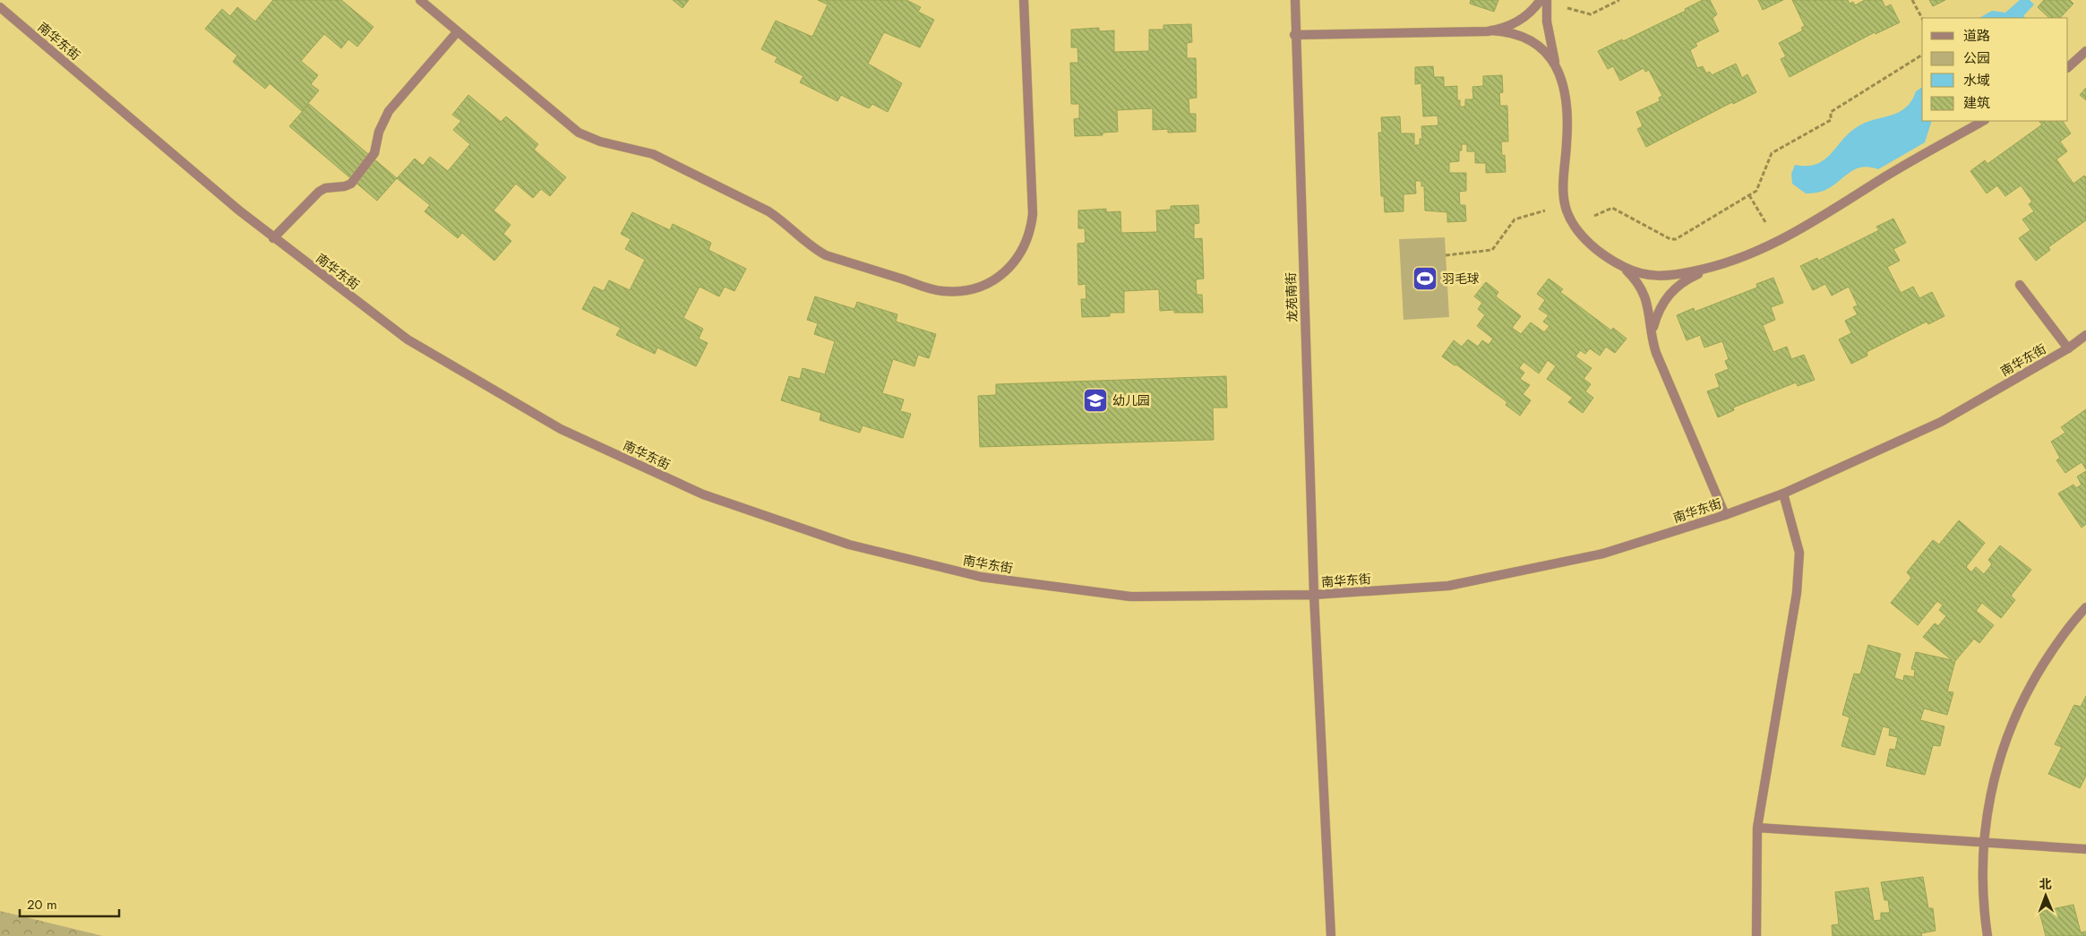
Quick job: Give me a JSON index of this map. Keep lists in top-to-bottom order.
{
  "streets": {
    "street": ["南华东街", "龙苑南街"]
  },
  "crossings": [
    ["南华东街", "龙苑南街"]
  ],
  "places": {
    "sports": ["羽毛球"],
    "school or university": ["幼儿园"]
  },
  "legend": [
    "道路",
    "公园",
    "水域",
    "建筑"
  ],
  "scale_bar": "20 m",
  "north": "top"
}
